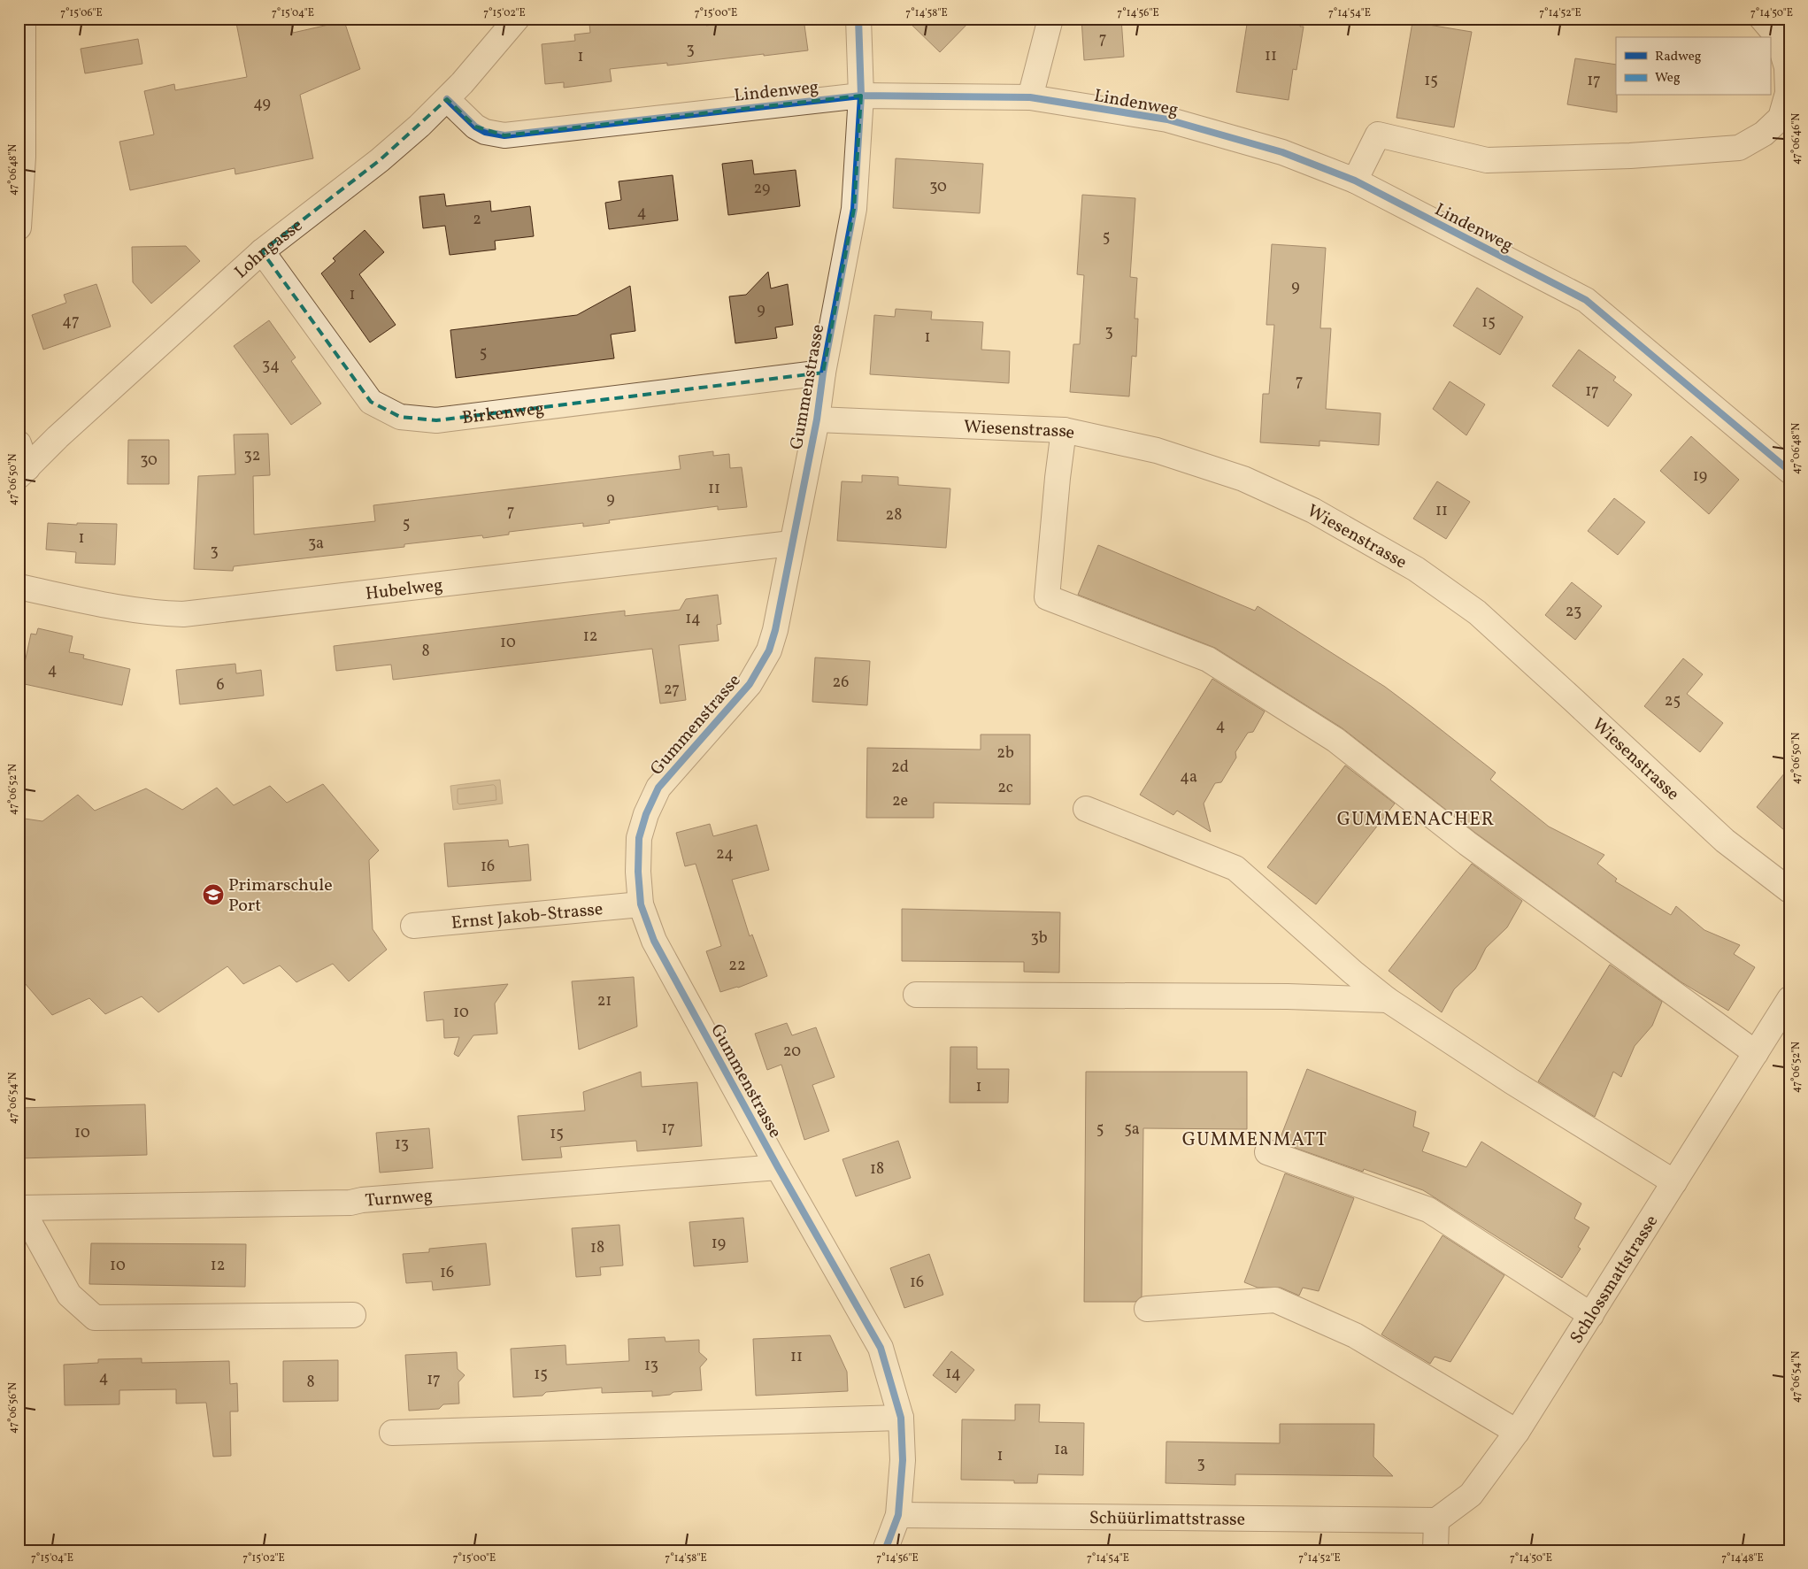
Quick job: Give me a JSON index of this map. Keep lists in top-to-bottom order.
{
  "streets": {
    "street": [
      "Lindenweg",
      "Lohngasse",
      "Gummenstrasse",
      "Birkenweg",
      "Wiesenstrasse",
      "Hubelweg",
      "Ernst Jakob-Strasse",
      "Turnweg",
      "Schlossmattstrasse",
      "Schüürlimattstrasse"
    ]
  },
  "crossings": [
    ["Lindenweg", "Lohngasse"],
    ["Lindenweg", "Gummenstrasse"],
    ["Lohngasse", "Birkenweg"],
    ["Gummenstrasse", "Birkenweg"],
    ["Gummenstrasse", "Wiesenstrasse"],
    ["Gummenstrasse", "Hubelweg"],
    ["Gummenstrasse", "Ernst Jakob-Strasse"],
    ["Gummenstrasse", "Turnweg"],
    ["Gummenstrasse", "Schüürlimattstrasse"],
    ["Schlossmattstrasse", "Schüürlimattstrasse"]
  ],
  "districts": ["GUMMENACHER", "GUMMENMATT"],
  "places": {
    "school or university": ["Primarschule Port"]
  },
  "house_numbers": [
    "7",
    "3",
    "11",
    "1",
    "15",
    "17",
    "49",
    "30",
    "29",
    "4",
    "2",
    "5",
    "9",
    "1",
    "9",
    "47",
    "15",
    "3",
    "1",
    "5",
    "34",
    "7",
    "17",
    "32",
    "30",
    "19",
    "11",
    "9",
    "11",
    "7",
    "28",
    "5",
    "1",
    "3a",
    "3",
    "23",
    "14",
    "12",
    "10",
    "8",
    "4",
    "26",
    "6",
    "27",
    "25",
    "4",
    "2b",
    "2d",
    "4a",
    "2c",
    "2e",
    "24",
    "16",
    "3b",
    "22",
    "21",
    "10",
    "20",
    "1",
    "17",
    "5",
    "5a",
    "10",
    "15",
    "13",
    "18",
    "19",
    "18",
    "10",
    "12",
    "16",
    "16",
    "11",
    "13",
    "14",
    "15",
    "4",
    "17",
    "8",
    "1a",
    "1",
    "3"
  ],
  "legend": ["Radweg", "Weg"],
  "coordinates": [
    "7°15'06\"E",
    "7°15'04\"E",
    "7°15'02\"E",
    "7°15'00\"E",
    "7°14'58\"E",
    "7°14'56\"E",
    "7°14'54\"E",
    "7°14'52\"E",
    "7°14'50\"E",
    "47°06'46\"N",
    "47°06'48\"N",
    "47°06'50\"N",
    "47°06'52\"N",
    "47°06'54\"N",
    "47°06'56\"N",
    "7°14'48\"E"
  ]
}
